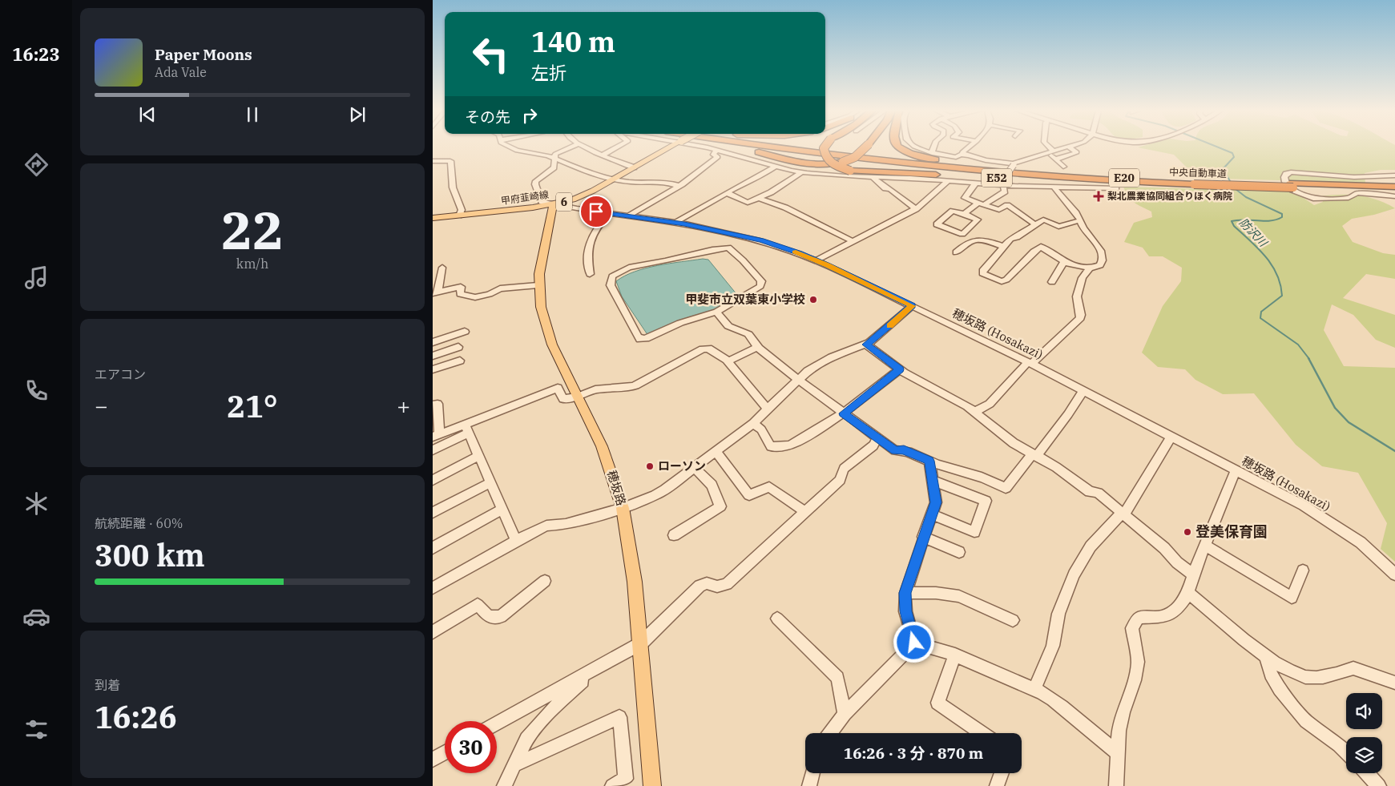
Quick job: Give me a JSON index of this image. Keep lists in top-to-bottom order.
{
  "streets": {
    "highway": ["中央自動車道", "E52", "E20"],
    "main road": ["甲府韮崎線", "6", "穂坂路"],
    "street": ["穂坂路 (Hosakazi)"]
  },
  "crossings": [
    ["中央自動車道", "E52"],
    ["甲府韮崎線", "穂坂路 (Hosakazi)"],
    ["甲府韮崎線", "穂坂路"],
    ["穂坂路 (Hosakazi)", "穂坂路"]
  ],
  "water": ["防沢川"],
  "places": {
    "health": ["梨北農業協同組合りほく病院"],
    "other": ["甲斐市立双葉東小学校", "ローソン", "登美保育園"]
  },
  "page": {
    "tabs": "16:23",
    "turn": ["140 m", "左折"],
    "song": ["Paper Moons", "Ada Vale"],
    "then": "その先",
    "tile": [
      ["22", "km/h"],
      "エアコン",
      ["航続距離 · 60%", "300 km"],
      ["到着", "16:26"]
    ],
    "heat": ["−", "21°", "+"],
    "limit": "30",
    "trip": "16:26 · 3 分 · 870 m"
  }
}
